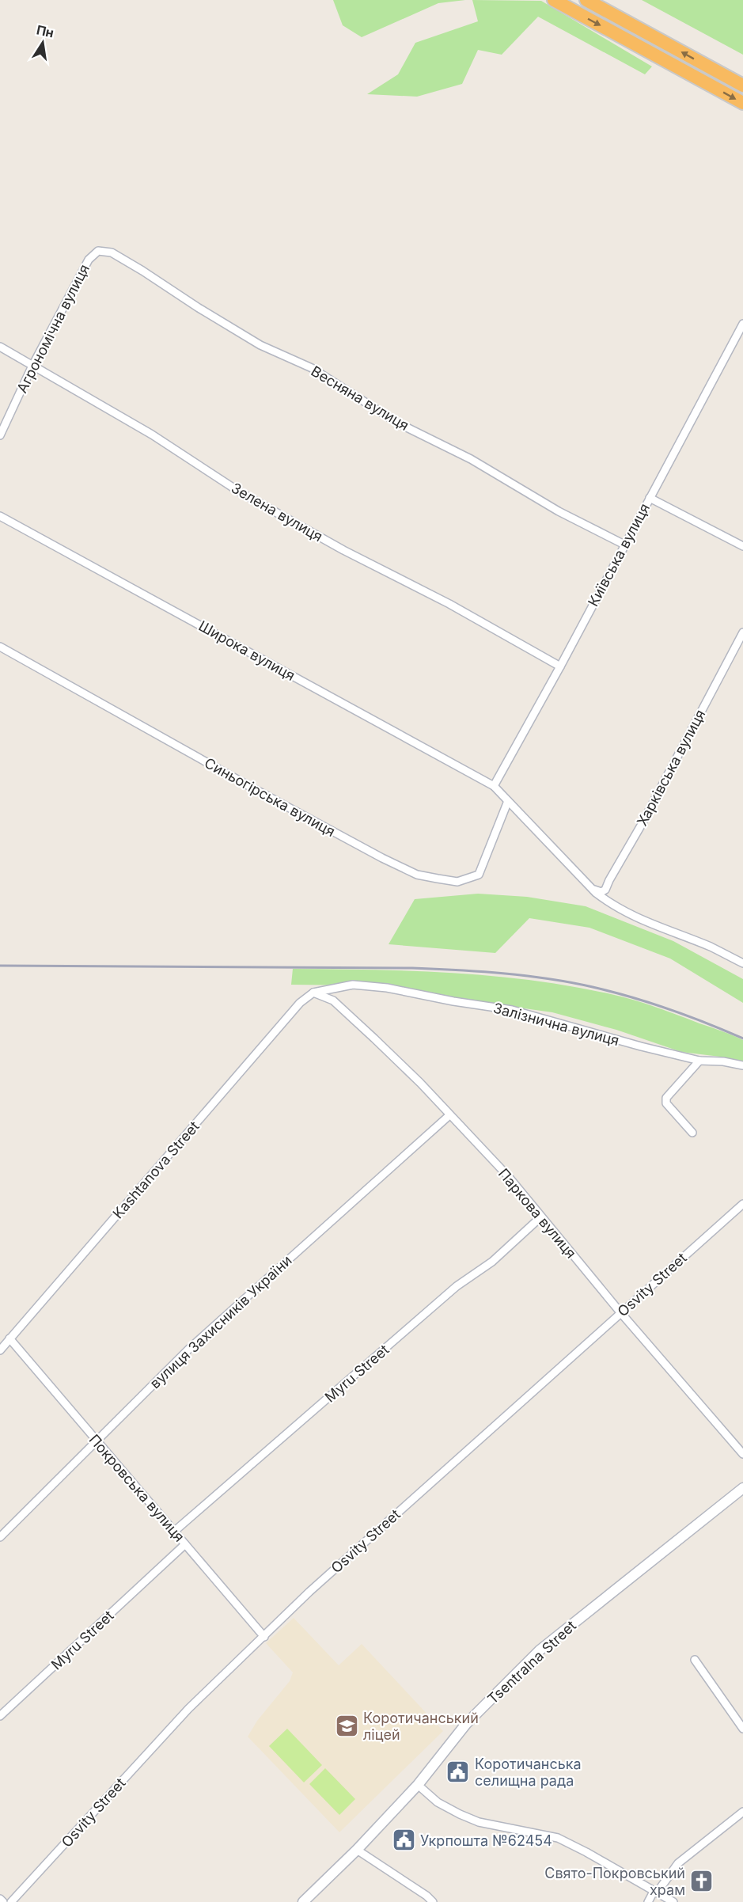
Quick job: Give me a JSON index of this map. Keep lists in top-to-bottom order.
{
  "streets": {
    "street": [
      "Агрономічна вулиця",
      "Весняна вулиця",
      "Зелена вулиця",
      "Київська вулиця",
      "Широка вулиця",
      "Харківська вулиця",
      "Синьогірська вулиця",
      "Залізнична вулиця",
      "Kashtanova Street",
      "Паркова вулиця",
      "Osvity Street",
      "вулиця Захисників України",
      "Myru Street",
      "Покровська вулиця",
      "Tsentralna Street"
    ]
  },
  "crossings": [
    ["Агрономічна вулиця", "Весняна вулиця"],
    ["Агрономічна вулиця", "Зелена вулиця"],
    ["Весняна вулиця", "Київська вулиця"],
    ["Зелена вулиця", "Київська вулиця"],
    ["Київська вулиця", "Широка вулиця"],
    ["Широка вулиця", "Харківська вулиця"],
    ["Широка вулиця", "Синьогірська вулиця"],
    ["Залізнична вулиця", "Kashtanova Street"],
    ["Залізнична вулиця", "Паркова вулиця"],
    ["Kashtanova Street", "Паркова вулиця"],
    ["Kashtanova Street", "Покровська вулиця"],
    ["Паркова вулиця", "Osvity Street"],
    ["Паркова вулиця", "вулиця Захисників України"],
    ["Паркова вулиця", "Myru Street"],
    ["Osvity Street", "Покровська вулиця"],
    ["вулиця Захисників України", "Покровська вулиця"],
    ["Myru Street", "Покровська вулиця"]
  ],
  "places": {
    "school or university": ["Коротичанський ліцей"],
    "public building": ["Коротичанська селищна рада", "Укрпошта №62454"],
    "church": ["Свято-Покровський храм"]
  },
  "north": "top"
}
